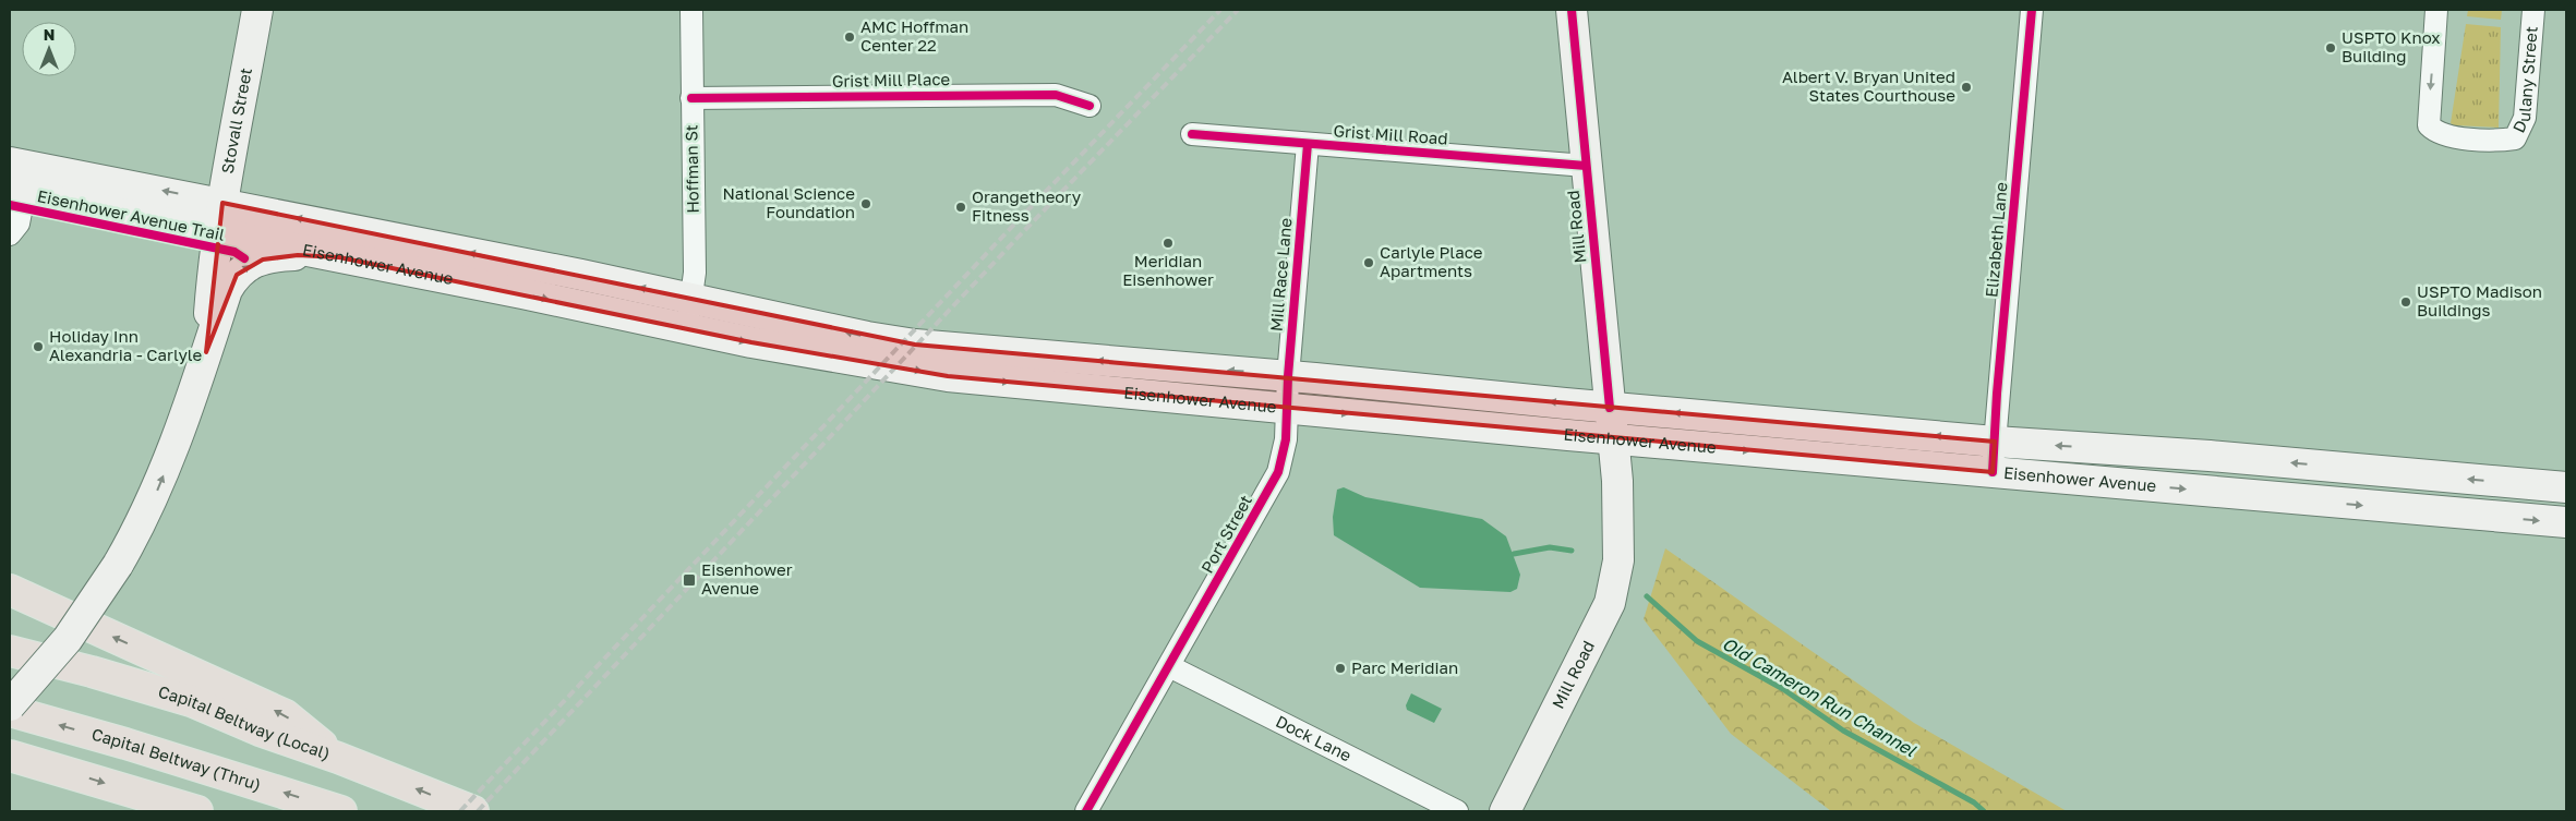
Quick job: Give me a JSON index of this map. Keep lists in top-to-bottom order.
{
  "streets": {
    "highway": ["Capital Beltway (Local)", "Capital Beltway (Thru)"],
    "main road": ["Stovall Street", "Mill Road", "Eisenhower Avenue"],
    "street": [
      "Dulany Street",
      "Grist Mill Place",
      "Grist Mill Road",
      "Hoffman St",
      "Elizabeth Lane",
      "Mill Race Lane",
      "Port Street",
      "Dock Lane"
    ],
    "cycle path": ["Eisenhower Avenue Trail"]
  },
  "crossings": [
    ["Grist Mill Place", "Hoffman St"],
    ["Stovall Street", "Eisenhower Avenue"],
    ["Grist Mill Road", "Mill Road"],
    ["Grist Mill Road", "Mill Race Lane"],
    ["Hoffman St", "Eisenhower Avenue"],
    ["Mill Road", "Eisenhower Avenue"],
    ["Elizabeth Lane", "Eisenhower Avenue"],
    ["Eisenhower Avenue", "Mill Race Lane"],
    ["Eisenhower Avenue", "Port Street"],
    ["Mill Race Lane", "Port Street"],
    ["Port Street", "Dock Lane"]
  ],
  "water": ["Old Cameron Run Channel"],
  "places": {
    "other": [
      "AMC Hoffman Center 22",
      "USPTO Knox Building",
      "Albert V. Bryan United States Courthouse",
      "National Science Foundation",
      "Orangetheory Fitness",
      "Meridian Eisenhower",
      "Carlyle Place Apartments",
      "USPTO Madison Buildings",
      "Holiday Inn Alexandria - Carlyle",
      "Parc Meridian"
    ],
    "transit": ["Eisenhower Avenue"]
  },
  "north": "top"
}
